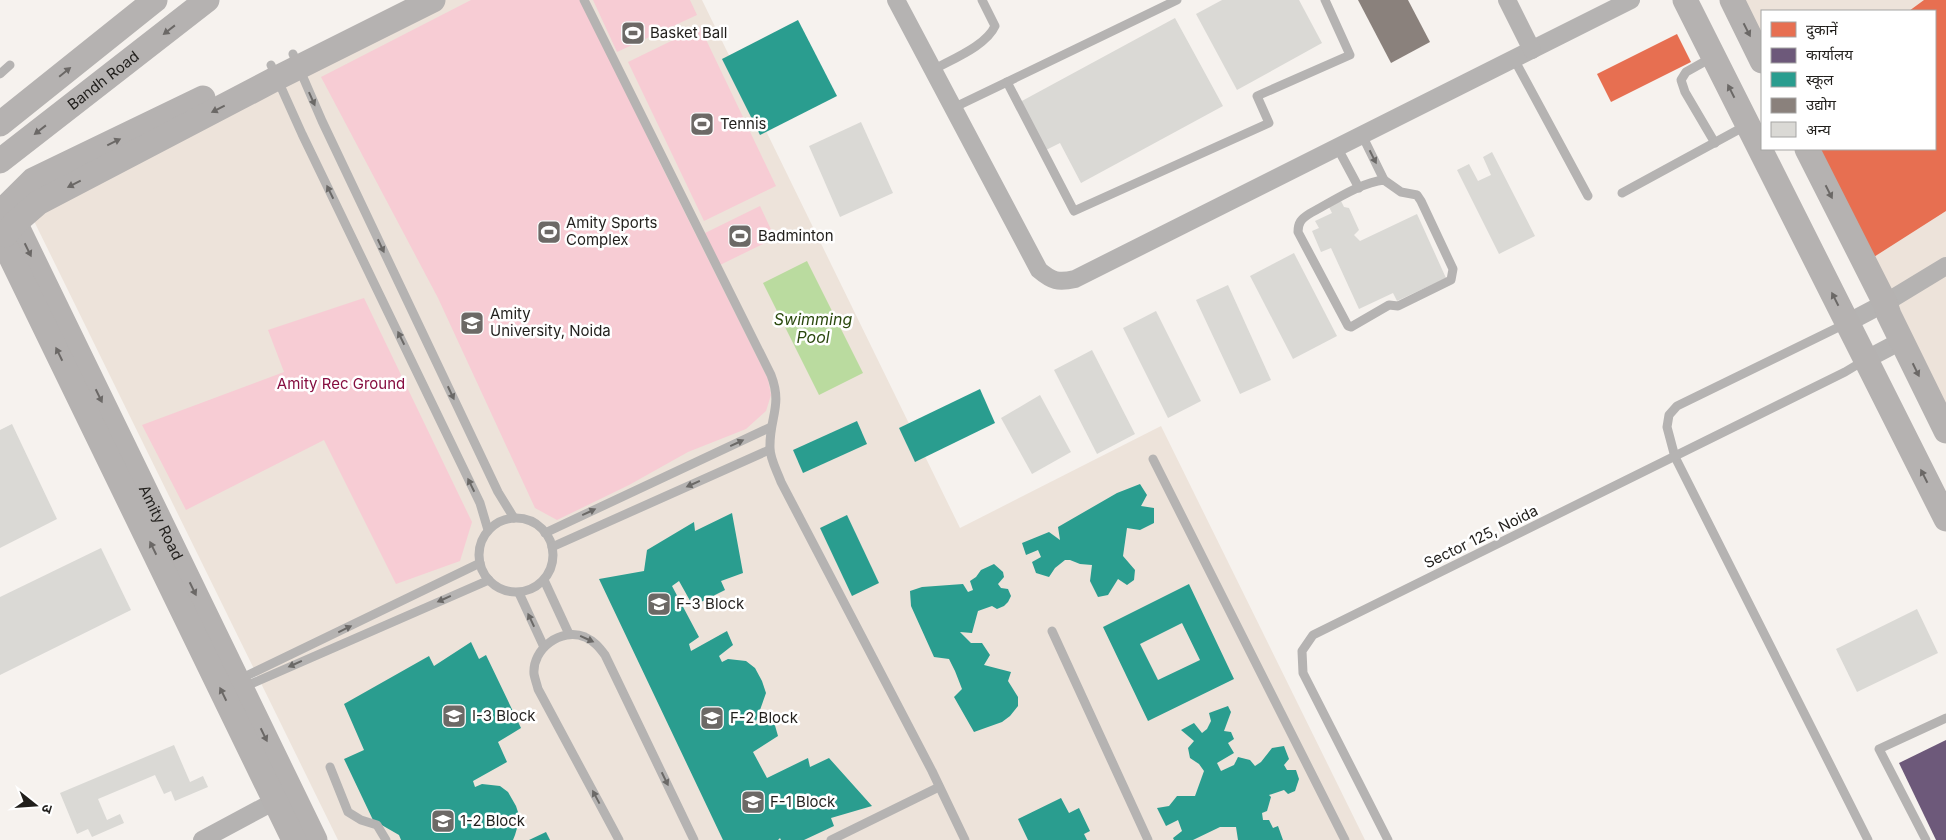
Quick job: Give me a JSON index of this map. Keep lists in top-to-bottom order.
{
  "streets": {
    "street": ["Bandh Road", "Amity Road"],
    "lane": ["Sector 125, Noida"]
  },
  "water": ["Swimming Pool"],
  "parks": ["Amity Rec Ground"],
  "places": {
    "sports": [
      "Basket Ball",
      "Tennis",
      "Amity Sports Complex",
      "Badminton"
    ],
    "school or university": [
      "Amity University, Noida",
      "F-3 Block",
      "I-3 Block",
      "F-2 Block",
      "F-1 Block",
      "1-2 Block"
    ]
  },
  "legend": [
    "दुकानें",
    "कार्यालय",
    "स्कूल",
    "उद्योग",
    "अन्य"
  ],
  "north": "right"
}
